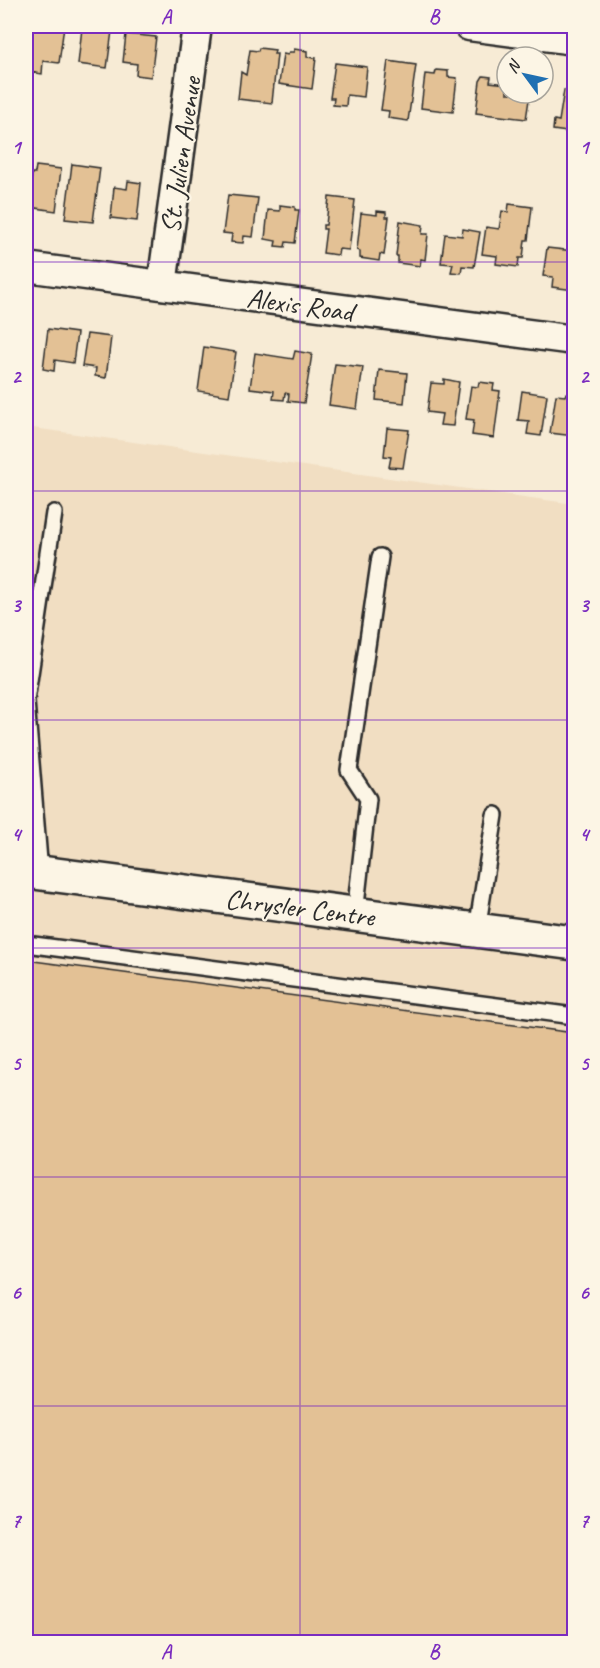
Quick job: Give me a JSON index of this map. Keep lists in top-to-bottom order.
{
  "streets": {
    "street": ["St. Julien Avenue", "Alexis Road", "Chrysler Centre"]
  },
  "crossings": [
    ["St. Julien Avenue", "Alexis Road"]
  ],
  "north": "top left",
  "grid": {
    "columns": ["A", "B"],
    "rows": [
      "1",
      "2",
      "3",
      "4",
      "5",
      "6",
      "7"
    ]
  }
}
